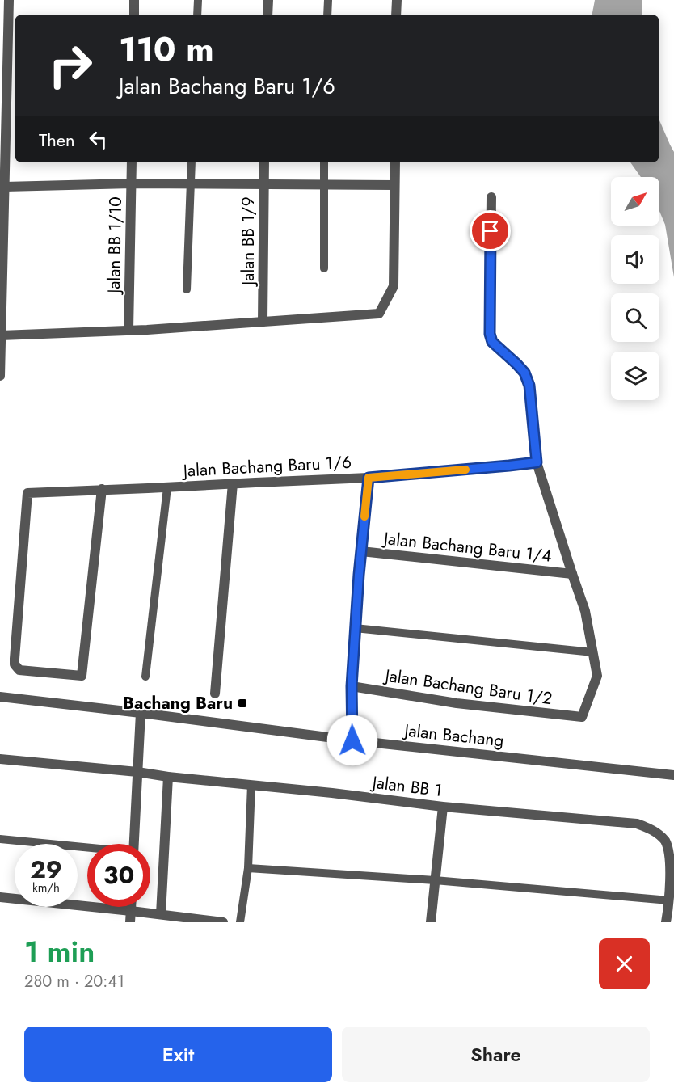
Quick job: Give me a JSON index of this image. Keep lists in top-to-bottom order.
{
  "streets": {
    "street": [
      "Jalan BB 1/9",
      "Jalan BB 1/10",
      "Jalan Bachang Baru 1/6",
      "Jalan Bachang Baru 1/4",
      "Jalan Bachang Baru 1/2",
      "Jalan Bachang",
      "Jalan BB 1"
    ]
  },
  "places": {
    "transit": ["Bachang Baru"]
  },
  "north": "top right",
  "page": {
    "turn": ["110 m", "Jalan Bachang Baru 1/6"],
    "then": "Then",
    "speed": "29 km/h",
    "limit": "30",
    "heading": ["1 min", "280 m · 20:41"],
    "buttons": ["Exit", "Share"]
  }
}
